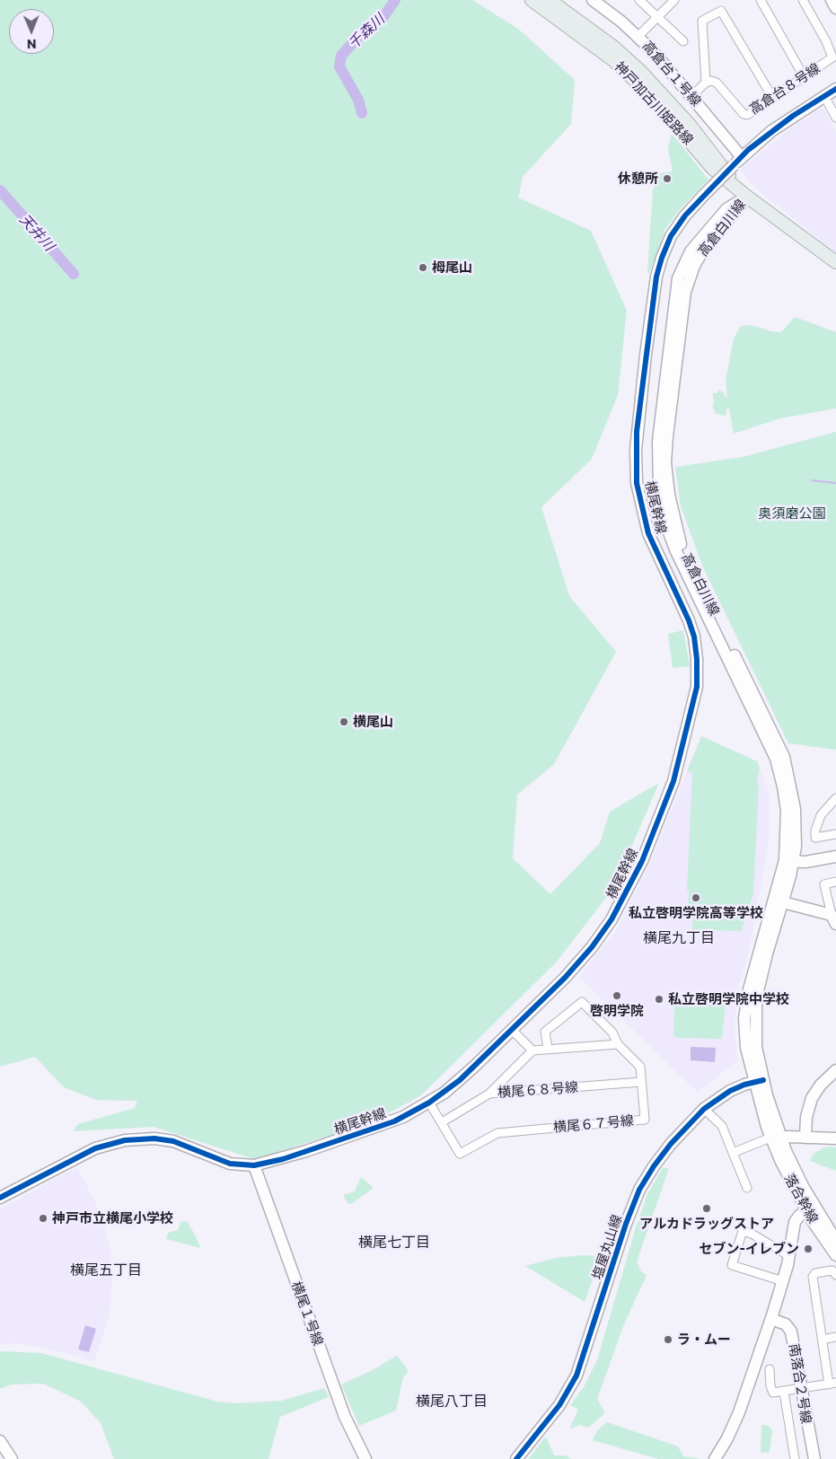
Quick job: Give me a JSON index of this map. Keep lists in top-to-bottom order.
{
  "streets": {
    "main road": ["神戸加古川姫路線"],
    "street": [
      "高倉台１号線",
      "高倉台８号線",
      "高倉白川線",
      "横尾幹線",
      "横尾６８号線",
      "横尾６７号線",
      "落合幹線",
      "塩屋丸山線",
      "横尾１号線",
      "南落合２号線"
    ]
  },
  "crossings": [
    ["高倉台１号線", "横尾幹線"],
    ["神戸加古川姫路線", "高倉白川線"],
    ["横尾幹線", "横尾６７号線"],
    ["横尾幹線", "横尾１号線"],
    ["横尾６８号線", "横尾６７号線"]
  ],
  "districts": [
    "横尾九丁目",
    "横尾七丁目",
    "横尾五丁目",
    "横尾八丁目"
  ],
  "water": ["千森川", "天井川"],
  "parks": ["奥須磨公園"],
  "places": [
    "休憩所",
    "栂尾山",
    "横尾山",
    "私立啓明学院高等学校",
    "啓明学院",
    "私立啓明学院中学校",
    "アルカドラッグストア",
    "神戸市立横尾小学校",
    "セブン-イレブン",
    "ラ・ムー"
  ],
  "north": "bottom"
}
